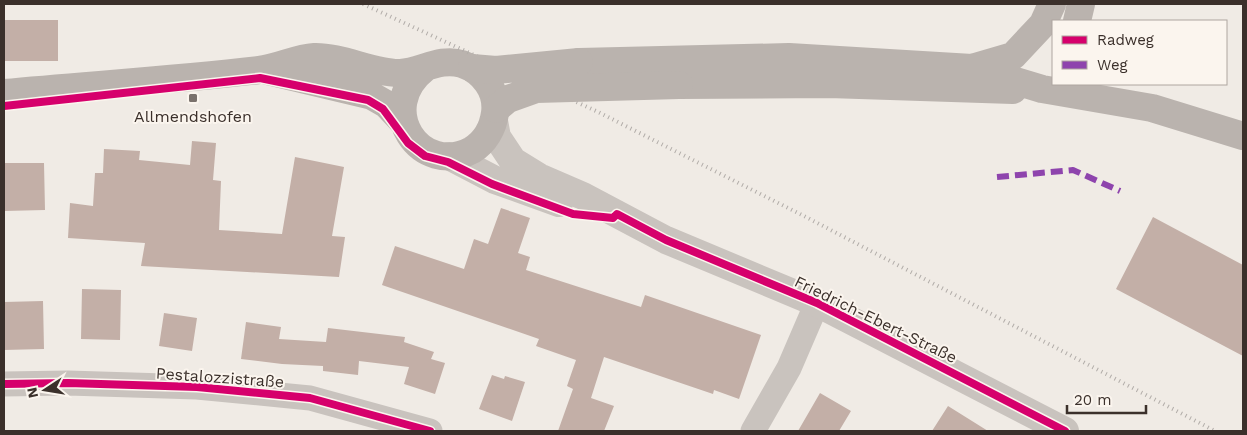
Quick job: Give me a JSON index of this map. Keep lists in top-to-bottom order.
{
  "streets": {
    "main road": ["Friedrich-Ebert-Straße"],
    "street": ["Pestalozzistraße"]
  },
  "places": {
    "transit": ["Allmendshofen"]
  },
  "legend": ["Radweg", "Weg"],
  "scale_bar": "20 m",
  "north": "left"
}
